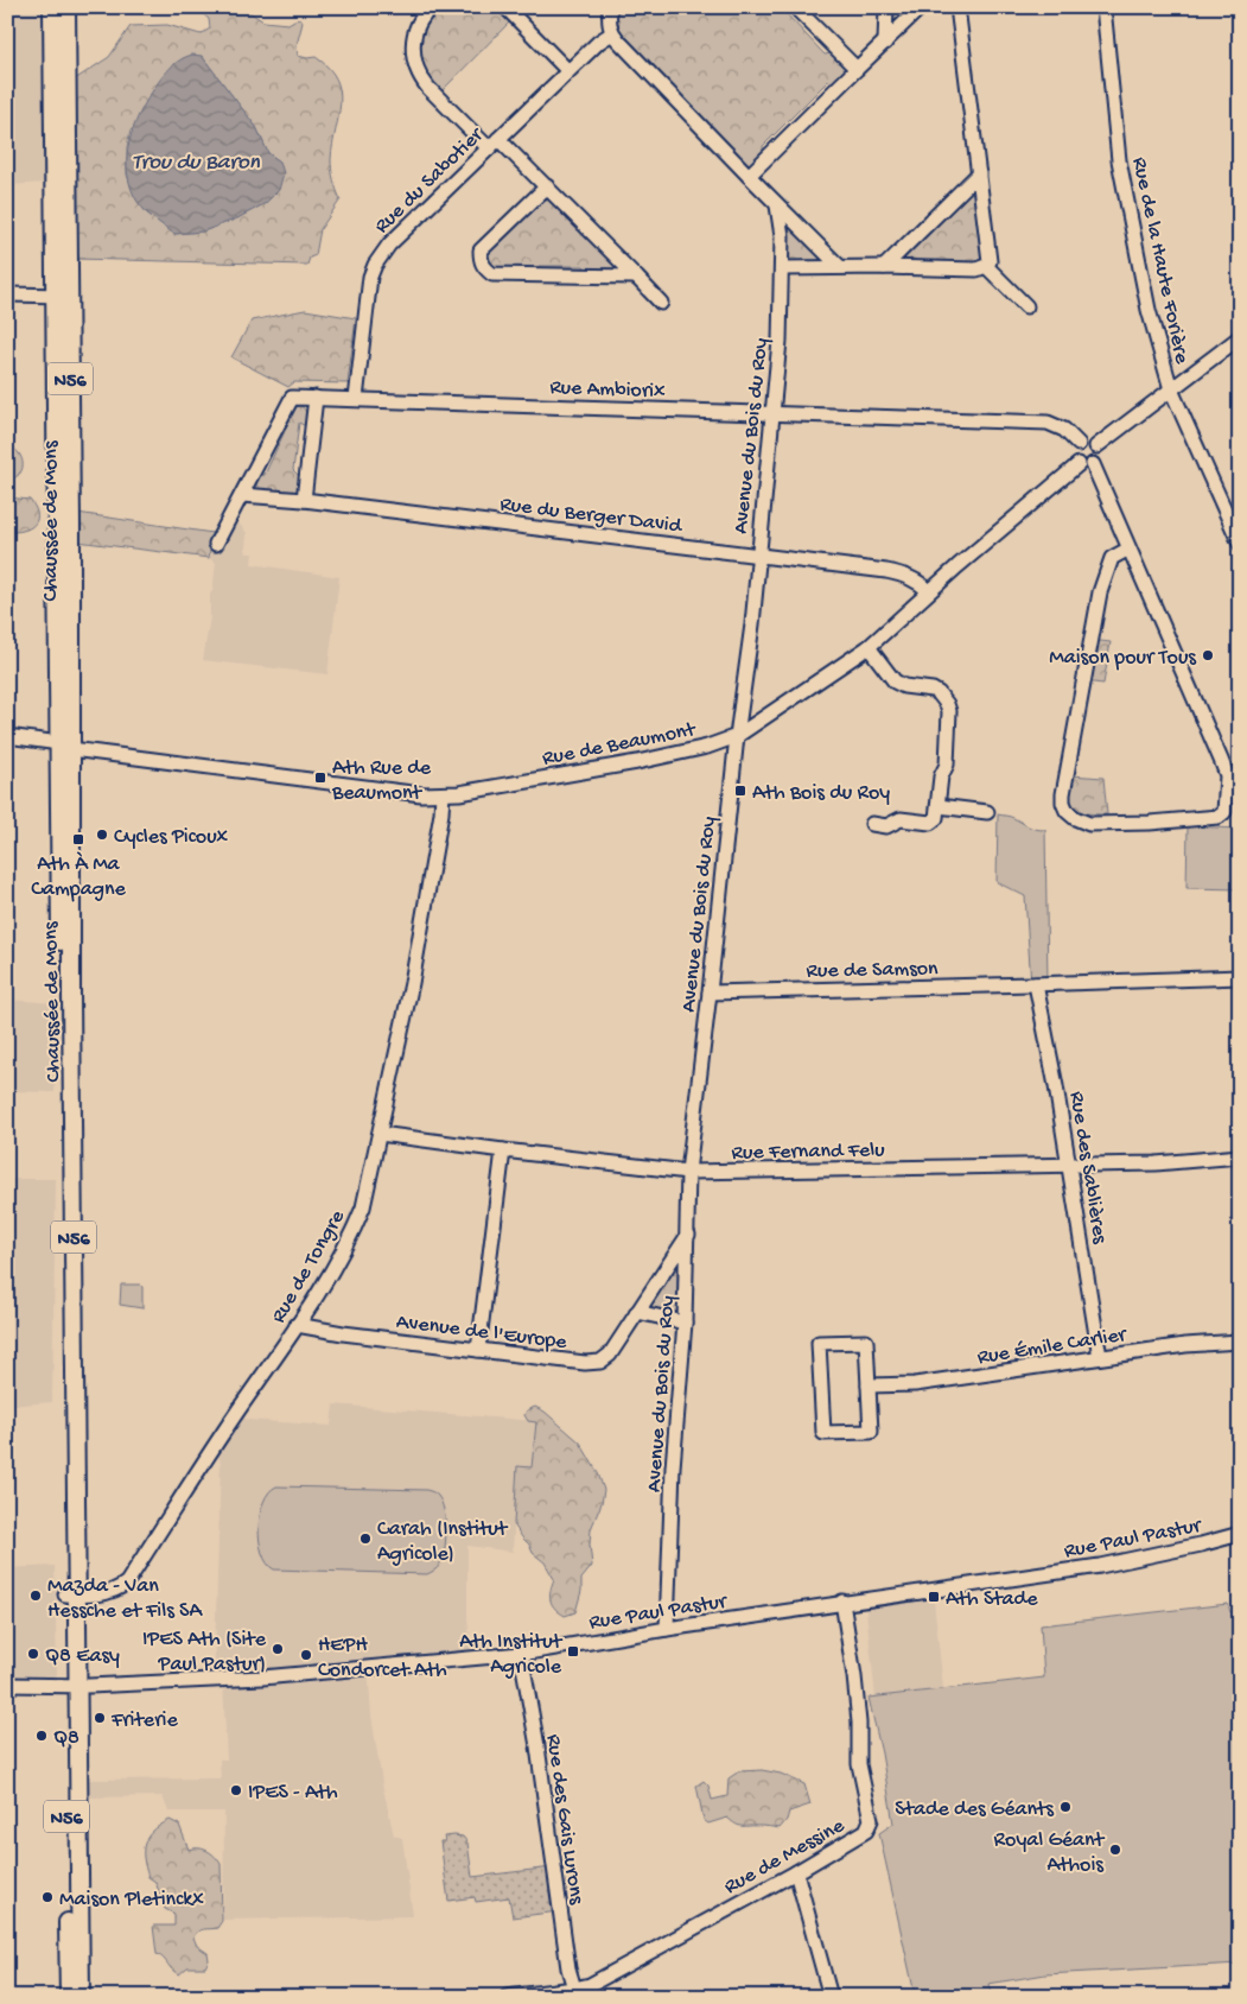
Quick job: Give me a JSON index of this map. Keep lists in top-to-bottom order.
{
  "streets": {
    "main road": ["N56", "Chaussée de Mons"],
    "street": [
      "Rue du Sabotier",
      "Rue de la Haute Forière",
      "Rue Ambiorix",
      "Avenue du Bois du Roy",
      "Rue du Berger David",
      "Rue de Beaumont",
      "Rue de Samson",
      "Rue Fernand Felu",
      "Rue des Sablières",
      "Rue de Tongre",
      "Avenue de l'Europe",
      "Rue Émile Carlier",
      "Rue Paul Pastur",
      "Rue des Gais Lurons",
      "Rue de Messine"
    ]
  },
  "crossings": [
    ["Rue du Sabotier", "Rue Ambiorix"],
    ["Rue Ambiorix", "Avenue du Bois du Roy"],
    ["Rue Ambiorix", "Rue du Berger David"],
    ["Rue Ambiorix", "Rue de Beaumont"],
    ["Avenue du Bois du Roy", "Rue du Berger David"],
    ["Avenue du Bois du Roy", "Rue de Beaumont"],
    ["Avenue du Bois du Roy", "Rue de Samson"],
    ["Avenue du Bois du Roy", "Rue Fernand Felu"],
    ["Avenue du Bois du Roy", "Avenue de l'Europe"],
    ["Avenue du Bois du Roy", "Rue Paul Pastur"],
    ["Rue du Berger David", "Rue de Beaumont"],
    ["Chaussée de Mons", "Rue de Beaumont"],
    ["Chaussée de Mons", "Rue de Tongre"],
    ["Chaussée de Mons", "Rue Paul Pastur"],
    ["Rue de Beaumont", "Rue de Tongre"],
    ["Rue de Samson", "Rue des Sablières"],
    ["Rue Fernand Felu", "Rue des Sablières"],
    ["Rue Fernand Felu", "Rue de Tongre"],
    ["Rue des Sablières", "Rue Émile Carlier"],
    ["Rue de Tongre", "Avenue de l'Europe"],
    ["Rue Paul Pastur", "Rue des Gais Lurons"],
    ["Rue Paul Pastur", "Rue de Messine"],
    ["Rue des Gais Lurons", "Rue de Messine"]
  ],
  "water": ["Trou du Baron"],
  "places": {
    "other": [
      "Maison pour Tous",
      "Cycles Picoux",
      "Carah (Institut Agricole)",
      "Mazda - Van Hessche et Fils SA",
      "IPES Ath (Site Paul Pastur)",
      "Q8 Easy",
      "HEPH Condorcet Ath",
      "Friterie",
      "Q8",
      "IPES - Ath",
      "Stade des Géants",
      "Royal Géant Athois",
      "Maison Pletinckx"
    ],
    "transit": [
      "Ath Rue de Beaumont",
      "Ath Bois du Roy",
      "Ath À Ma Campagne",
      "Ath Stade",
      "Ath Institut Agricole"
    ]
  }
}
